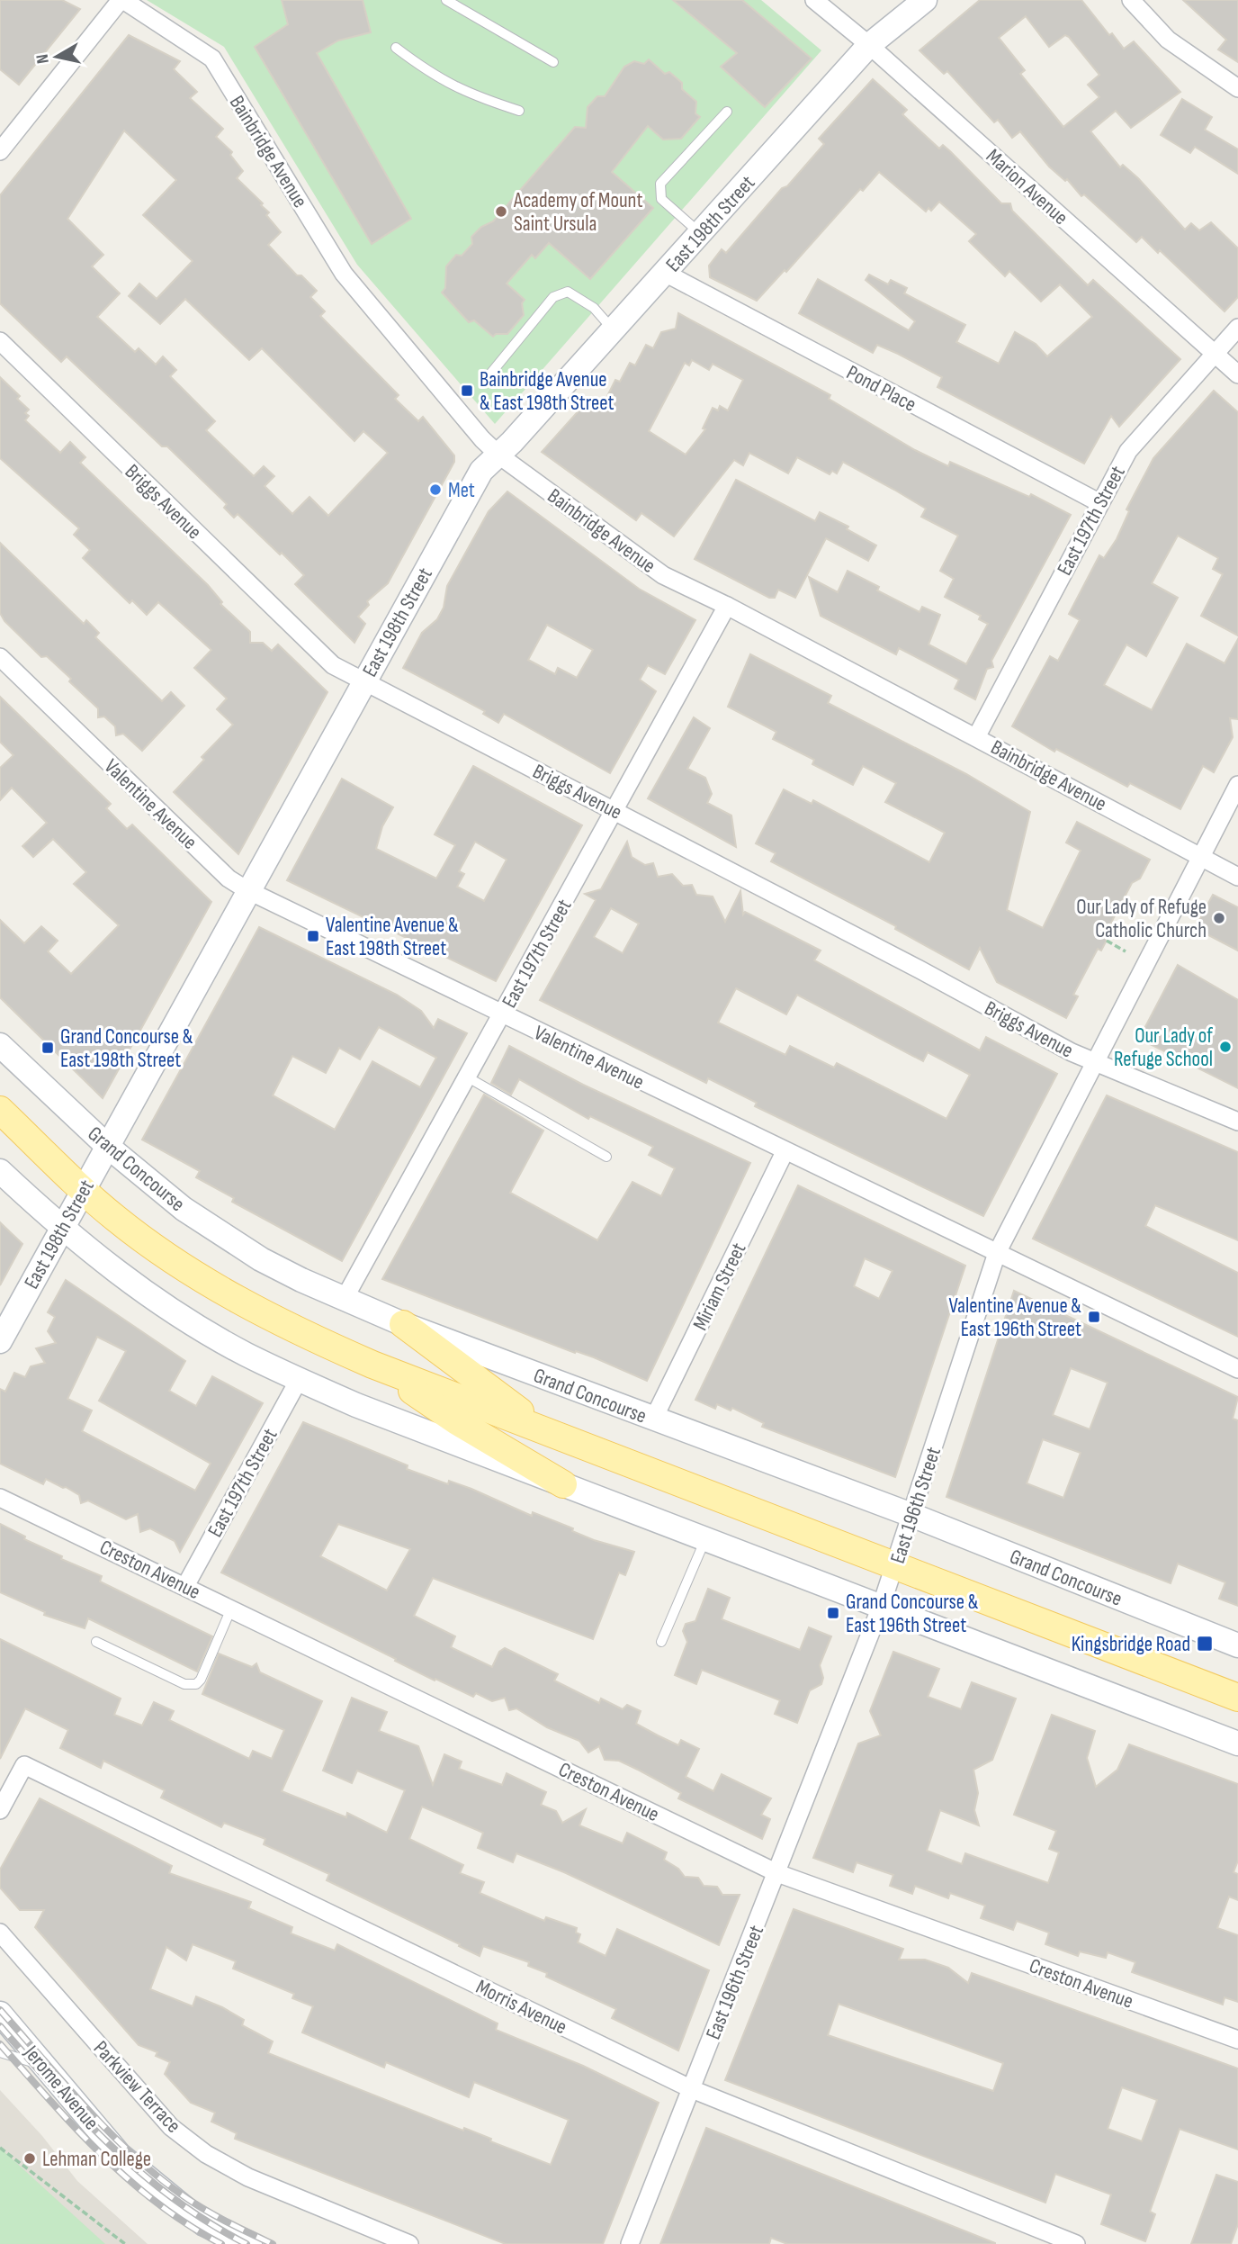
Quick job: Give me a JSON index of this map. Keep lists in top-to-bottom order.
{
  "streets": {
    "street": [
      "Bainbridge Avenue",
      "Marion Avenue",
      "East 198th Street",
      "Pond Place",
      "Briggs Avenue",
      "East 197th Street",
      "Valentine Avenue",
      "Grand Concourse",
      "Miriam Street",
      "East 196th Street",
      "Creston Avenue",
      "Morris Avenue",
      "Parkview Terrace",
      "Jerome Avenue"
    ]
  },
  "crossings": [
    ["Bainbridge Avenue", "East 198th Street"],
    ["Bainbridge Avenue", "East 197th Street"],
    ["Bainbridge Avenue", "East 196th Street"],
    ["Marion Avenue", "East 198th Street"],
    ["Marion Avenue", "East 197th Street"],
    ["East 198th Street", "Pond Place"],
    ["East 198th Street", "Briggs Avenue"],
    ["East 198th Street", "Valentine Avenue"],
    ["East 198th Street", "Grand Concourse"],
    ["Pond Place", "East 197th Street"],
    ["Briggs Avenue", "East 197th Street"],
    ["Briggs Avenue", "East 196th Street"],
    ["East 197th Street", "Valentine Avenue"],
    ["East 197th Street", "Grand Concourse"],
    ["East 197th Street", "Creston Avenue"],
    ["Valentine Avenue", "Miriam Street"],
    ["Valentine Avenue", "East 196th Street"],
    ["Grand Concourse", "Miriam Street"],
    ["Grand Concourse", "East 196th Street"],
    ["East 196th Street", "Creston Avenue"],
    ["East 196th Street", "Morris Avenue"]
  ],
  "places": {
    "other": [
      "Academy of Mount Saint Ursula",
      "Met",
      "Our Lady of Refuge Catholic Church",
      "Our Lady of Refuge School",
      "Lehman College"
    ],
    "transit": [
      "Bainbridge Avenue & East 198th Street",
      "Valentine Avenue & East 198th Street",
      "Grand Concourse & East 198th Street",
      "Valentine Avenue & East 196th Street",
      "Grand Concourse & East 196th Street",
      "Kingsbridge Road"
    ]
  },
  "north": "left"
}
